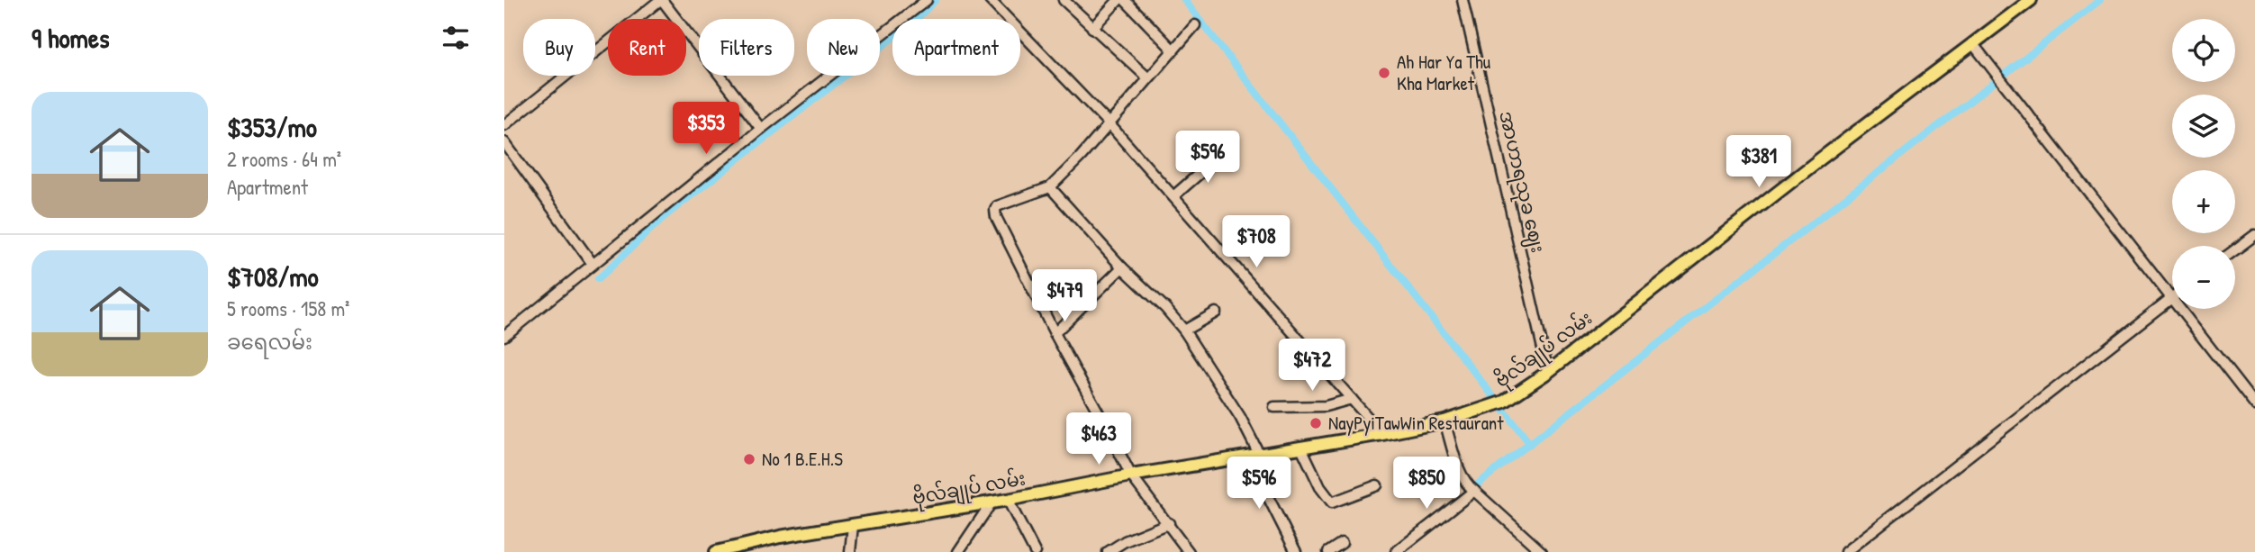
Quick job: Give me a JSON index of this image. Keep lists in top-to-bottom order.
{
  "streets": {
    "main road": ["ဗိုလ်ချုပ် လမ်း"],
    "street": ["အာဟာရသုခ ဈေး"]
  },
  "crossings": [
    ["အာဟာရသုခ ဈေး", "ဗိုလ်ချုပ် လမ်း"]
  ],
  "places": ["Ah Har Ya Thu Kha Market", "NayPyiTawWin Restaurant", "No 1 B.E.H.S"],
  "page": {
    "heading": "9 homes",
    "map_buttons": ["+", "−"],
    "chip": [
      "Buy",
      "Rent",
      "Filters",
      "New",
      "Apartment"
    ],
    "list": [
      {
        "name": "$353/mo",
        "note": "2 rooms · 64 m² · Apartment"
      },
      {
        "name": "$708/mo",
        "note": "5 rooms · 158 m² · ခရေလမ်း"
      }
    ],
    "price": [
      "$353",
      "$596",
      "$381",
      "$708",
      "$479",
      "$472",
      "$463",
      "$596",
      "$850"
    ]
  }
}
